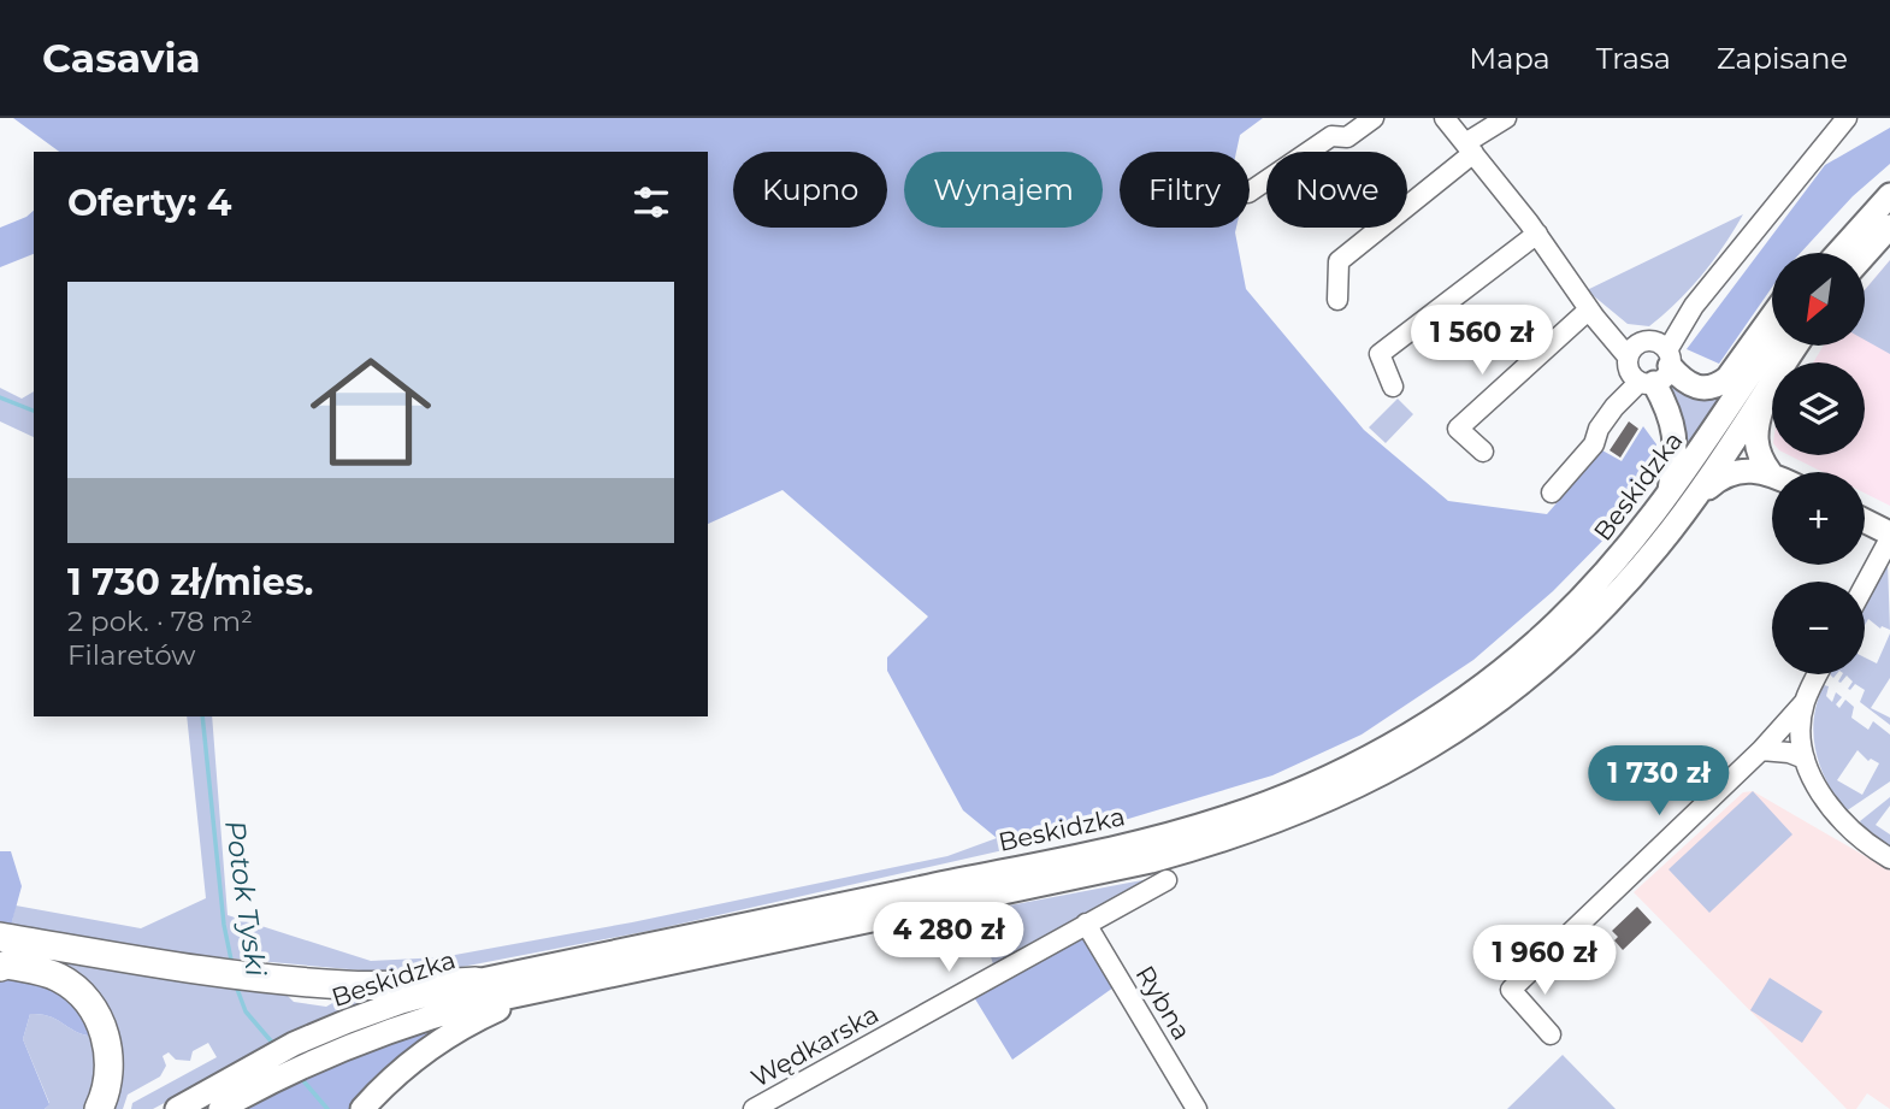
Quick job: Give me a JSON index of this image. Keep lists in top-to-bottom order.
{
  "streets": {
    "main road": ["Beskidzka"],
    "street": ["Rybna", "Wędkarska"]
  },
  "crossings": [
    ["Rybna", "Wędkarska"]
  ],
  "water": ["Potok Tyski"],
  "north": "bottom left",
  "page": {
    "header": "Casavia",
    "nav": ["Mapa", "Trasa", "Zapisane"],
    "chip": [
      "Kupno",
      "Wynajem",
      "Filtry",
      "Nowe"
    ],
    "heading": "Oferty: 4",
    "map_buttons": ["+", "−"],
    "list": [
      {
        "name": "1 730 zł/mies.",
        "note": "2 pok. · 78 m² · Filaretów"
      }
    ],
    "price": [
      "1 560 zł",
      "1 730 zł",
      "4 280 zł",
      "1 960 zł"
    ]
  }
}
